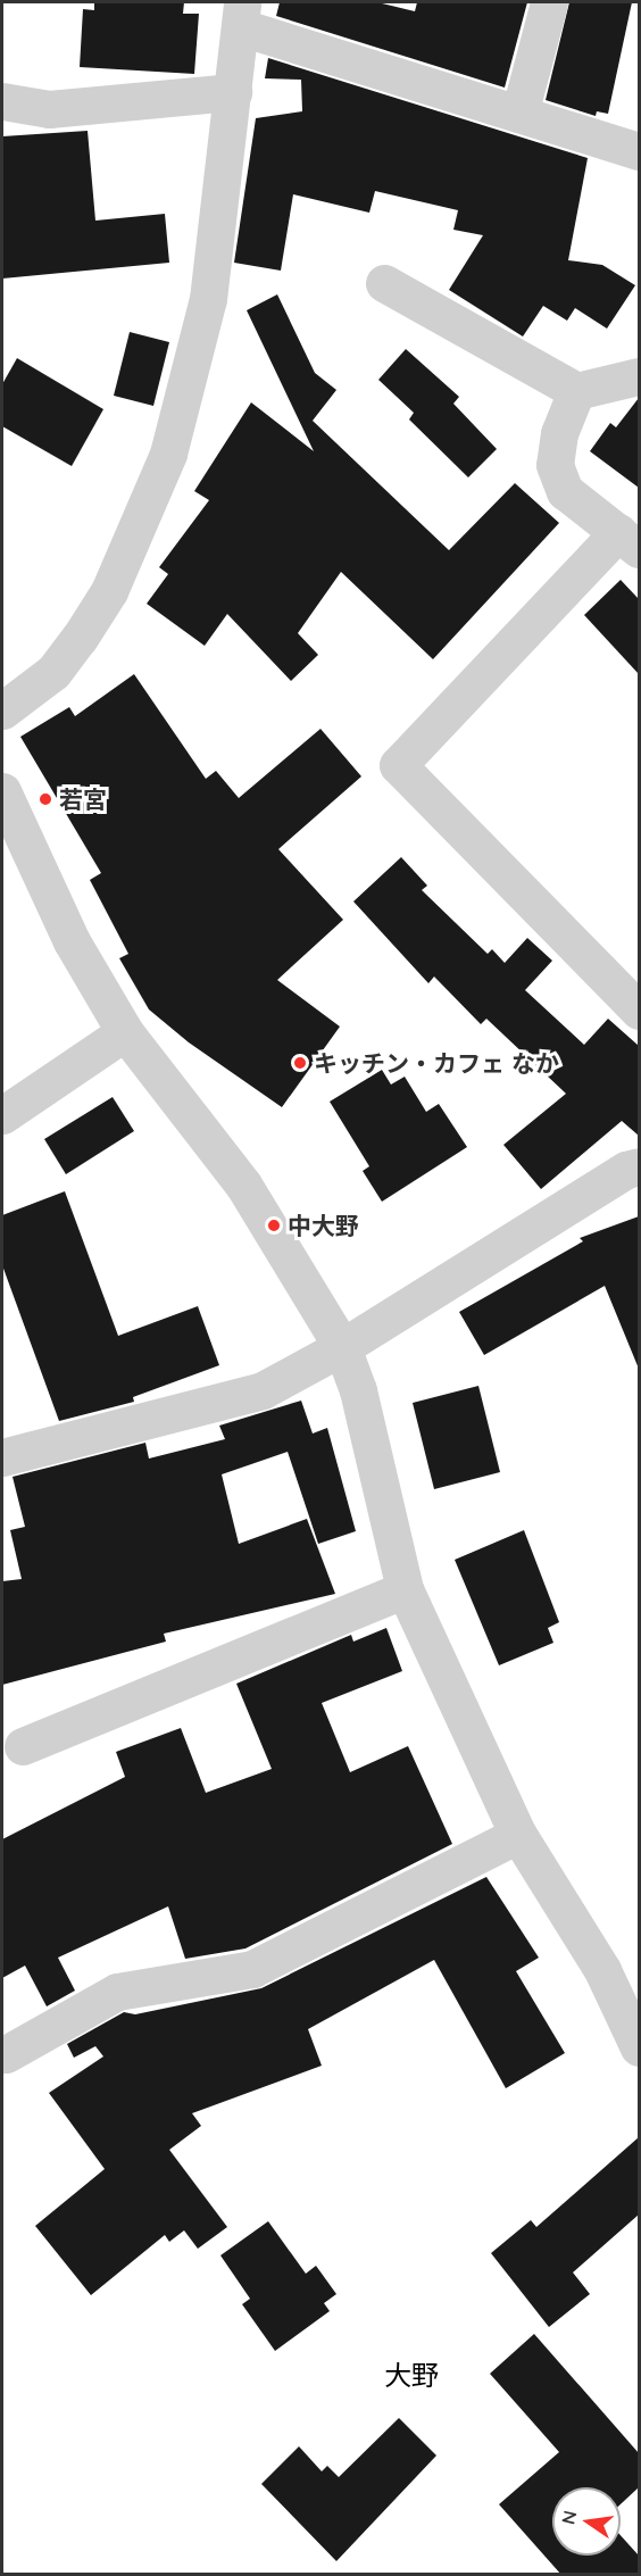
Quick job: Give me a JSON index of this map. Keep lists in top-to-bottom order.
{
  "districts": ["大野"],
  "places": ["若宮", "キッチン・カフェ なか", "中大野"],
  "north": "left"
}
